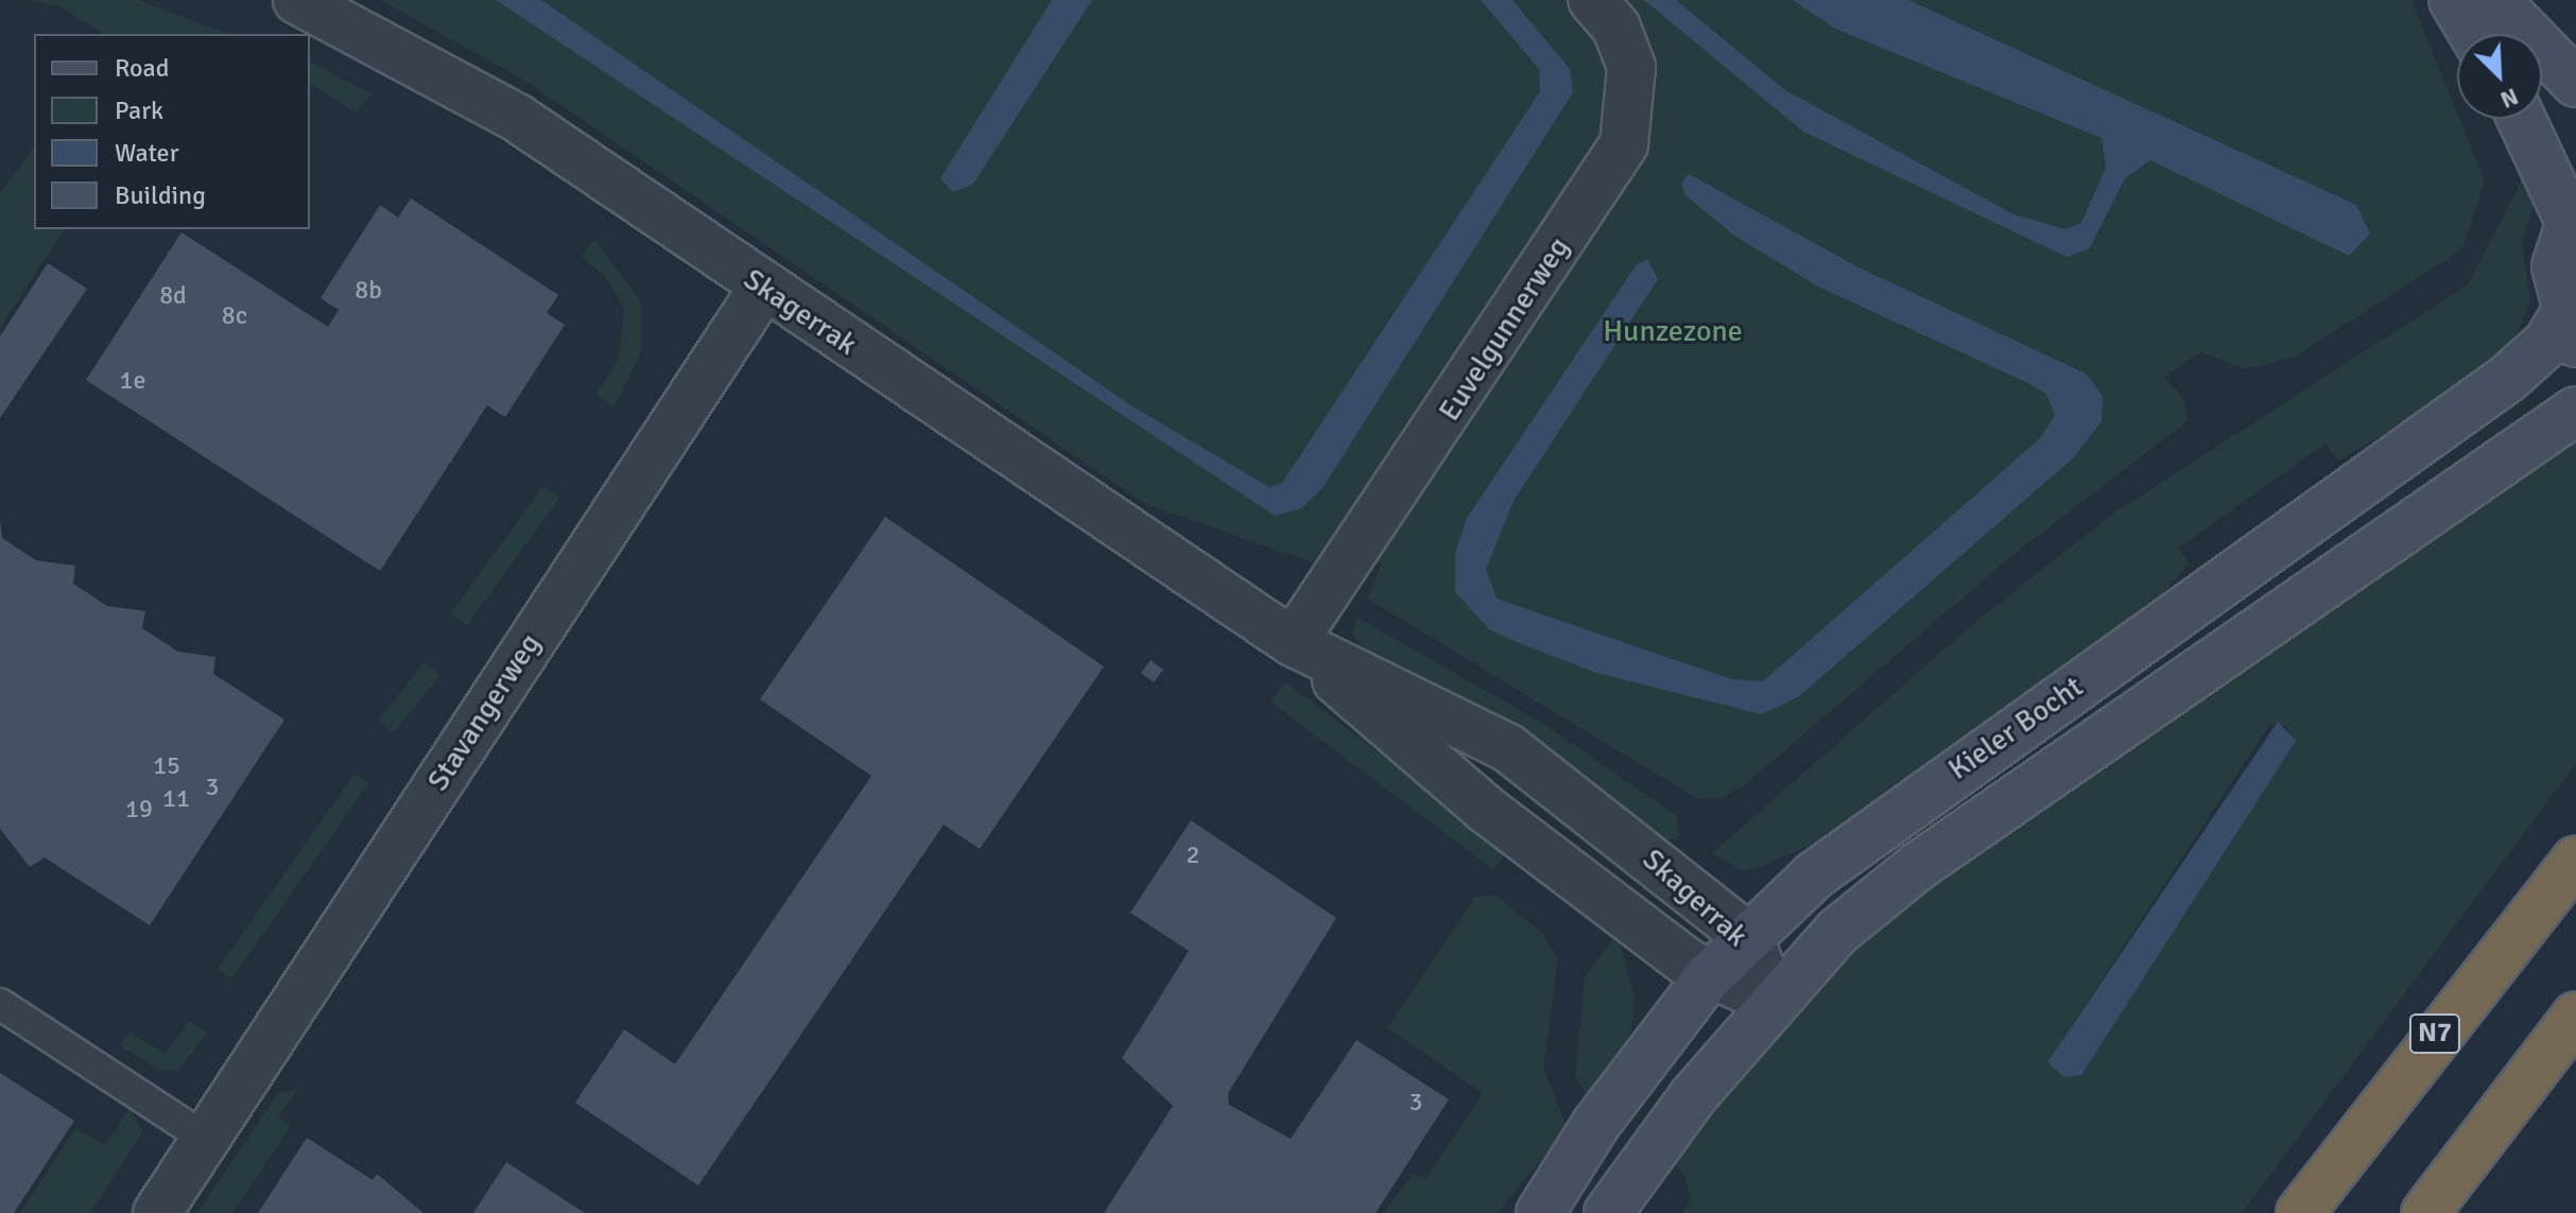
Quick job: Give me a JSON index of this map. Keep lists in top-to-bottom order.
{
  "streets": {
    "highway": ["N7"],
    "main road": ["Kieler Bocht"],
    "street": ["Skagerrak", "Euvelgunnerweg", "Stavangerweg"]
  },
  "crossings": [
    ["Skagerrak", "Euvelgunnerweg"],
    ["Skagerrak", "Stavangerweg"],
    ["Skagerrak", "Kieler Bocht"]
  ],
  "parks": ["Hunzezone"],
  "house_numbers": [
    "8b",
    "8d",
    "8c",
    "1e",
    "15",
    "3",
    "11",
    "19",
    "2",
    "3"
  ],
  "legend": [
    "Road",
    "Park",
    "Water",
    "Building"
  ],
  "north": "bottom right"
}
